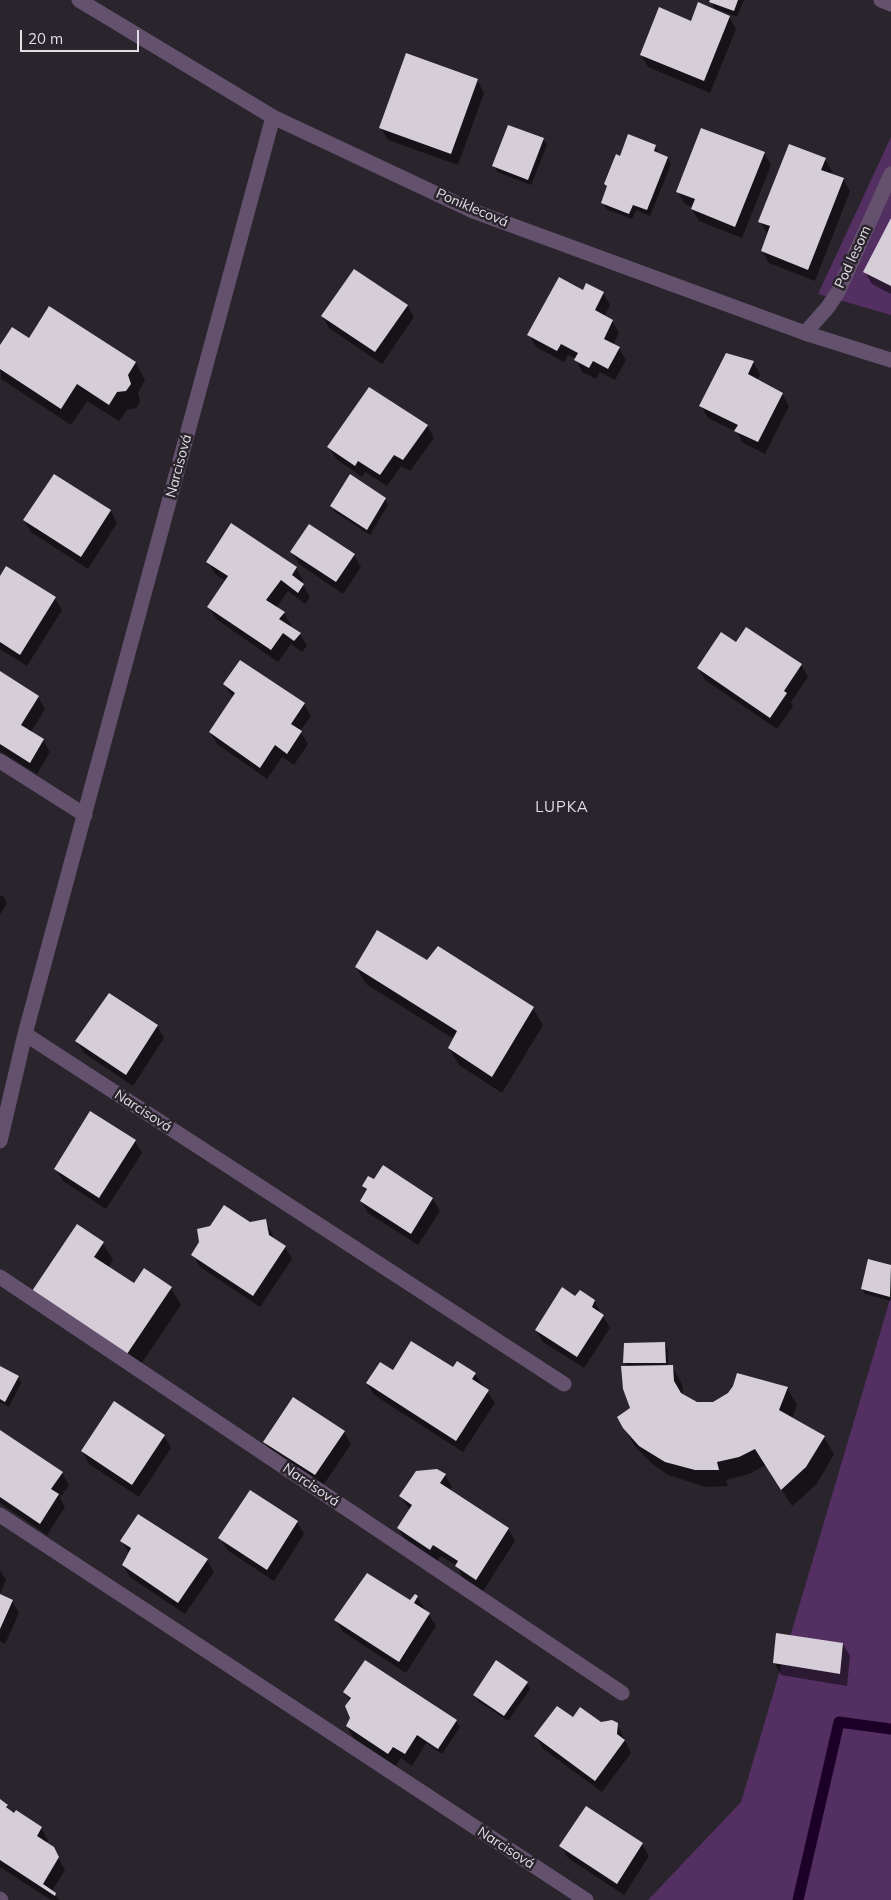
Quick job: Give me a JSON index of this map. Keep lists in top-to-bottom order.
{
  "streets": {
    "street": ["Poniklecová", "Pod lesom", "Narcisová"]
  },
  "crossings": [
    ["Poniklecová", "Pod lesom"],
    ["Poniklecová", "Narcisová"]
  ],
  "districts": ["LUPKA"],
  "scale_bar": "20 m"
}
